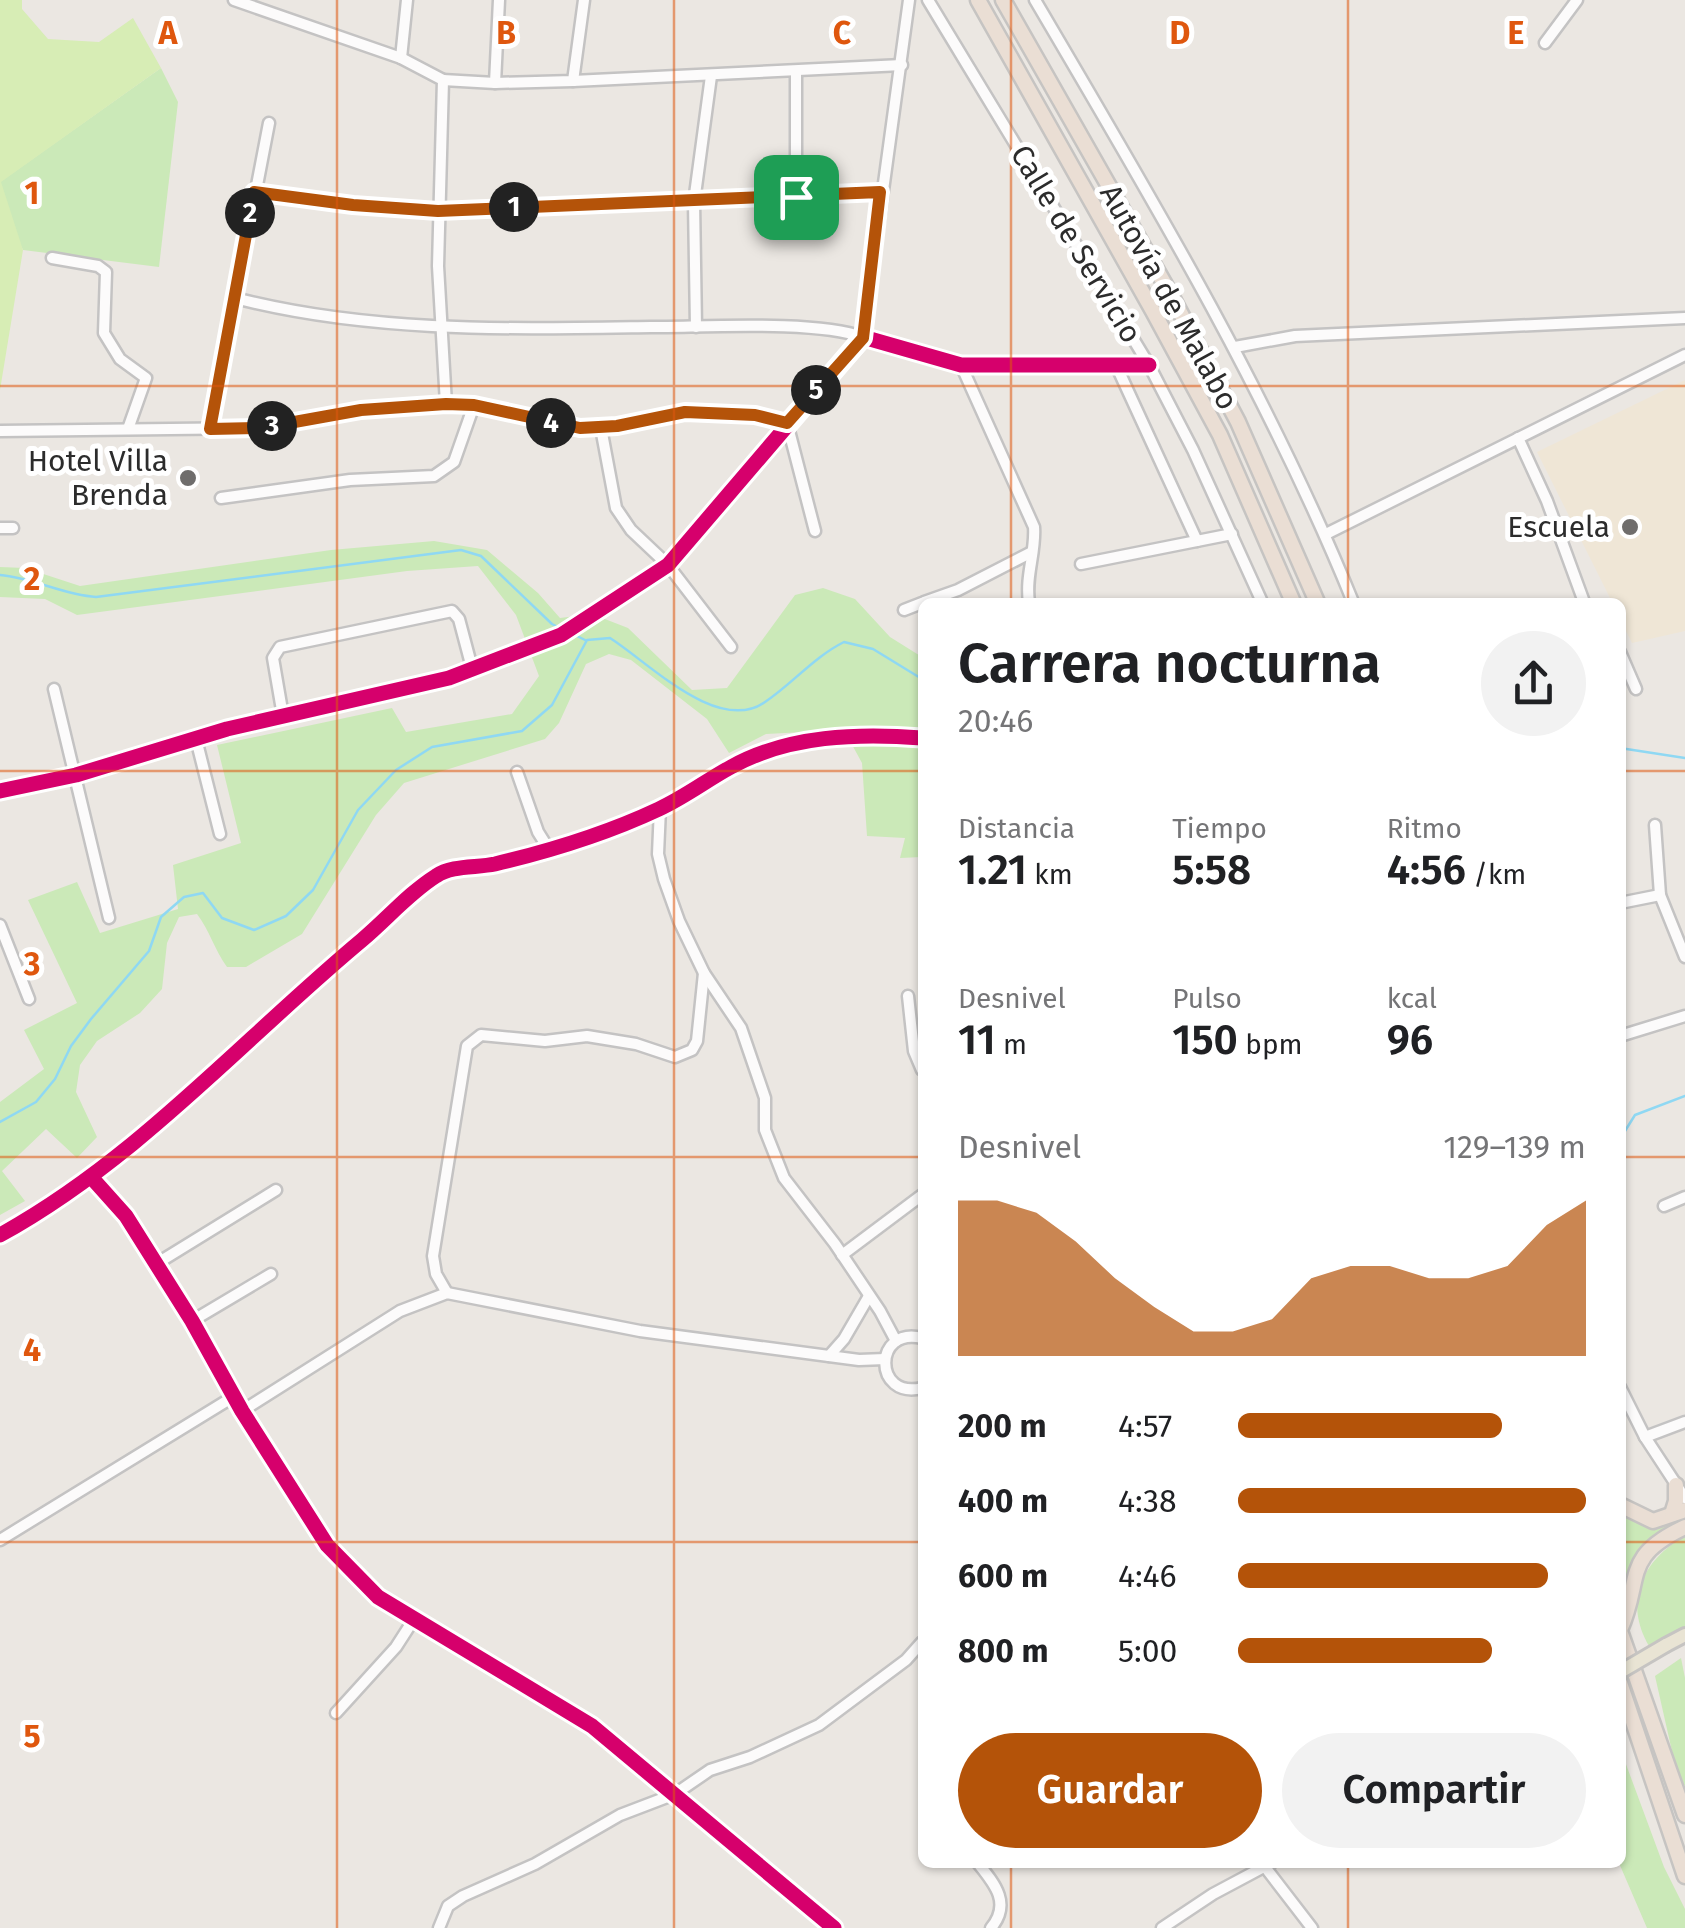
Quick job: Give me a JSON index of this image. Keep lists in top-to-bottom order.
{
  "streets": {
    "highway": ["Autovía de Malabo"],
    "street": ["Calle de Servicio"]
  },
  "places": ["Hotel Villa Brenda", "Escuela"],
  "page": {
    "pins": [
      "1",
      "2",
      "5",
      "4",
      "3"
    ],
    "heading": ["Carrera nocturna", "20:46"],
    "stats": [
      ["Distancia", "1.21 km"],
      ["Tiempo", "5:58"],
      ["Ritmo", "4:56 /km"],
      ["Desnivel", "11 m"],
      ["Pulso", "150 bpm"],
      ["kcal", "96"]
    ],
    "chart": ["Desnivel", "129–139 m"],
    "list": [
      {
        "name": "200 m",
        "note": "4:57"
      },
      {
        "name": "400 m",
        "note": "4:38"
      },
      {
        "name": "600 m",
        "note": "4:46"
      },
      {
        "name": "800 m",
        "note": "5:00"
      }
    ],
    "buttons": ["Guardar", "Compartir"]
  },
  "grid": {
    "columns": [
      "A",
      "B",
      "C",
      "D",
      "E"
    ],
    "rows": [
      "1",
      "2",
      "3",
      "4",
      "5"
    ]
  }
}
